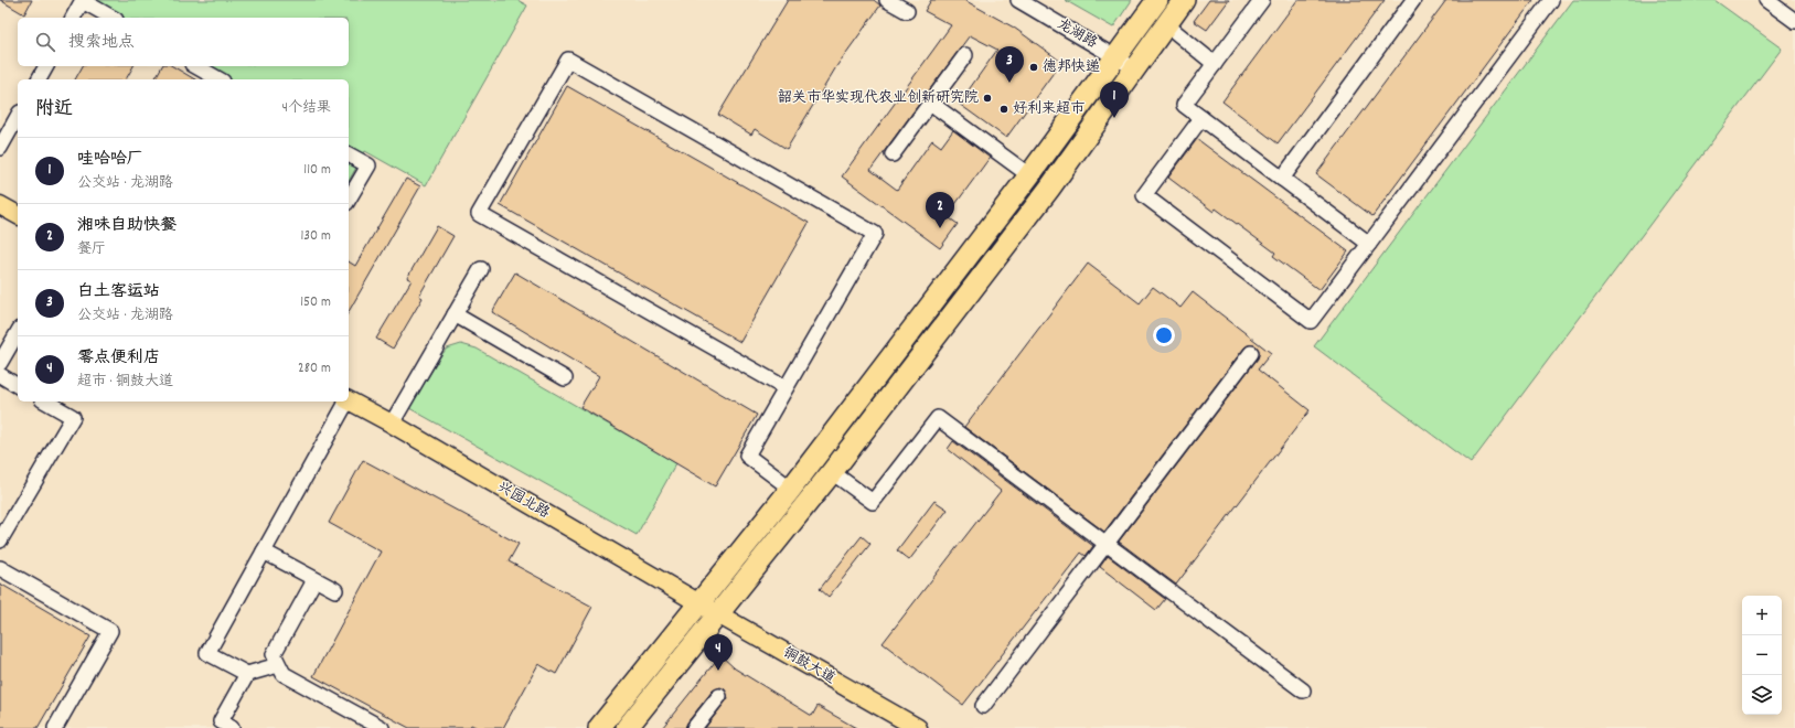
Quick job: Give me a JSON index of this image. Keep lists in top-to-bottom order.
{
  "streets": {
    "main road": ["兴园北路", "铜鼓大道"],
    "street": ["龙湖路"]
  },
  "crossings": [
    ["兴园北路", "铜鼓大道"]
  ],
  "places": ["德邦快递", "韶关市华实现代农业创新研究院", "好利来超市"],
  "page": {
    "search": "搜索地点",
    "pins": [
      "3",
      "1",
      "2",
      "4"
    ],
    "heading": ["附近", "4个结果"],
    "list": [
      {
        "mark": "1",
        "name": "哇哈哈厂",
        "note": "公交站 · 龙湖路",
        "value": "110 m"
      },
      {
        "mark": "2",
        "name": "湘味自助快餐",
        "note": "餐厅",
        "value": "130 m"
      },
      {
        "mark": "3",
        "name": "白土客运站",
        "note": "公交站 · 龙湖路",
        "value": "150 m"
      },
      {
        "mark": "4",
        "name": "零点便利店",
        "note": "超市 · 铜鼓大道",
        "value": "280 m"
      }
    ],
    "map_buttons": ["+", "−"]
  }
}
